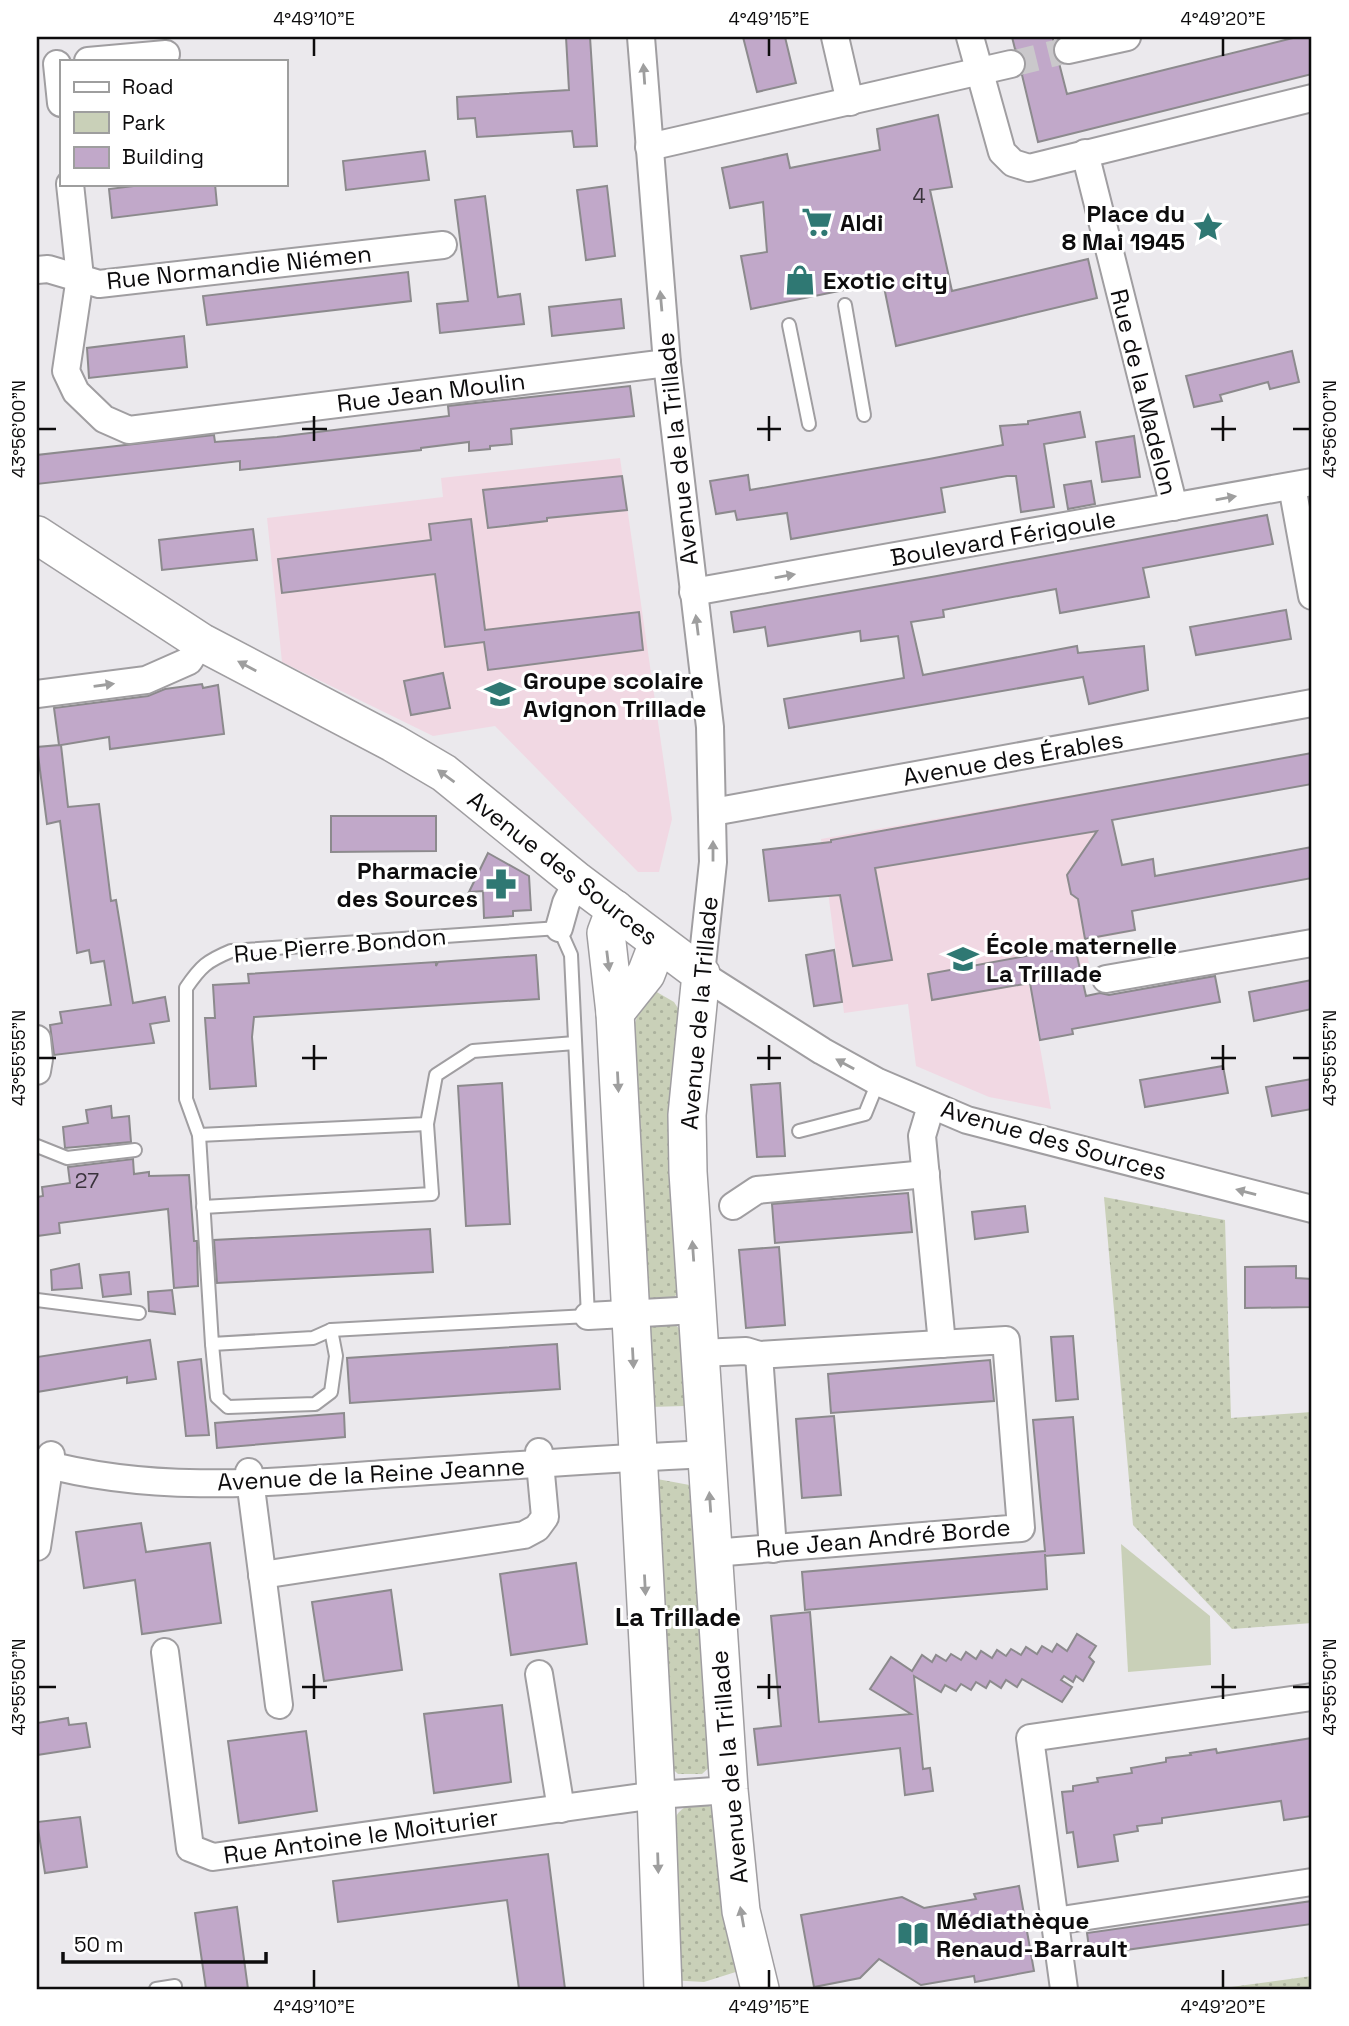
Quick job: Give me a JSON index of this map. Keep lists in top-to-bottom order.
{
  "streets": {
    "street": [
      "Rue Normandie Niémen",
      "Rue Jean Moulin",
      "Rue de la Madelon",
      "Avenue de la Trillade",
      "Boulevard Férigoule",
      "Avenue des Érables",
      "Avenue des Sources",
      "Avenue de la Reine Jeanne",
      "Rue Jean André Borde",
      "Rue Antoine le Moiturier"
    ],
    "lane": ["Rue Pierre Bondon"]
  },
  "crossings": [
    ["Rue Normandie Niémen", "Rue Jean Moulin"],
    ["Rue Jean Moulin", "Avenue de la Trillade"],
    ["Rue de la Madelon", "Boulevard Férigoule"],
    ["Avenue de la Trillade", "Boulevard Férigoule"],
    ["Avenue de la Trillade", "Avenue des Érables"],
    ["Avenue de la Trillade", "Avenue des Sources"],
    ["Avenue de la Trillade", "Avenue de la Reine Jeanne"],
    ["Avenue de la Trillade", "Rue Jean André Borde"],
    ["Avenue de la Trillade", "Rue Antoine le Moiturier"]
  ],
  "one_way": ["Boulevard Férigoule", "Avenue des Sources"],
  "districts": ["La Trillade"],
  "places": {
    "supermarket": ["Aldi"],
    "place": ["Place du 8 Mai 1945"],
    "shop": ["Exotic city"],
    "school or university": ["Groupe scolaire Avignon Trillade", "École maternelle La Trillade"],
    "pharmacy": ["Pharmacie des Sources"],
    "library": ["Médiathèque Renaud-Barrault"]
  },
  "house_numbers": ["4", "27"],
  "legend": ["Road", "Park", "Building"],
  "scale_bar": "50 m",
  "coordinates": [
    "4°49'10\"E",
    "4°49'15\"E",
    "4°49'20\"E",
    "43°56'00\"N",
    "43°55'55\"N",
    "43°55'50\"N"
  ]
}
